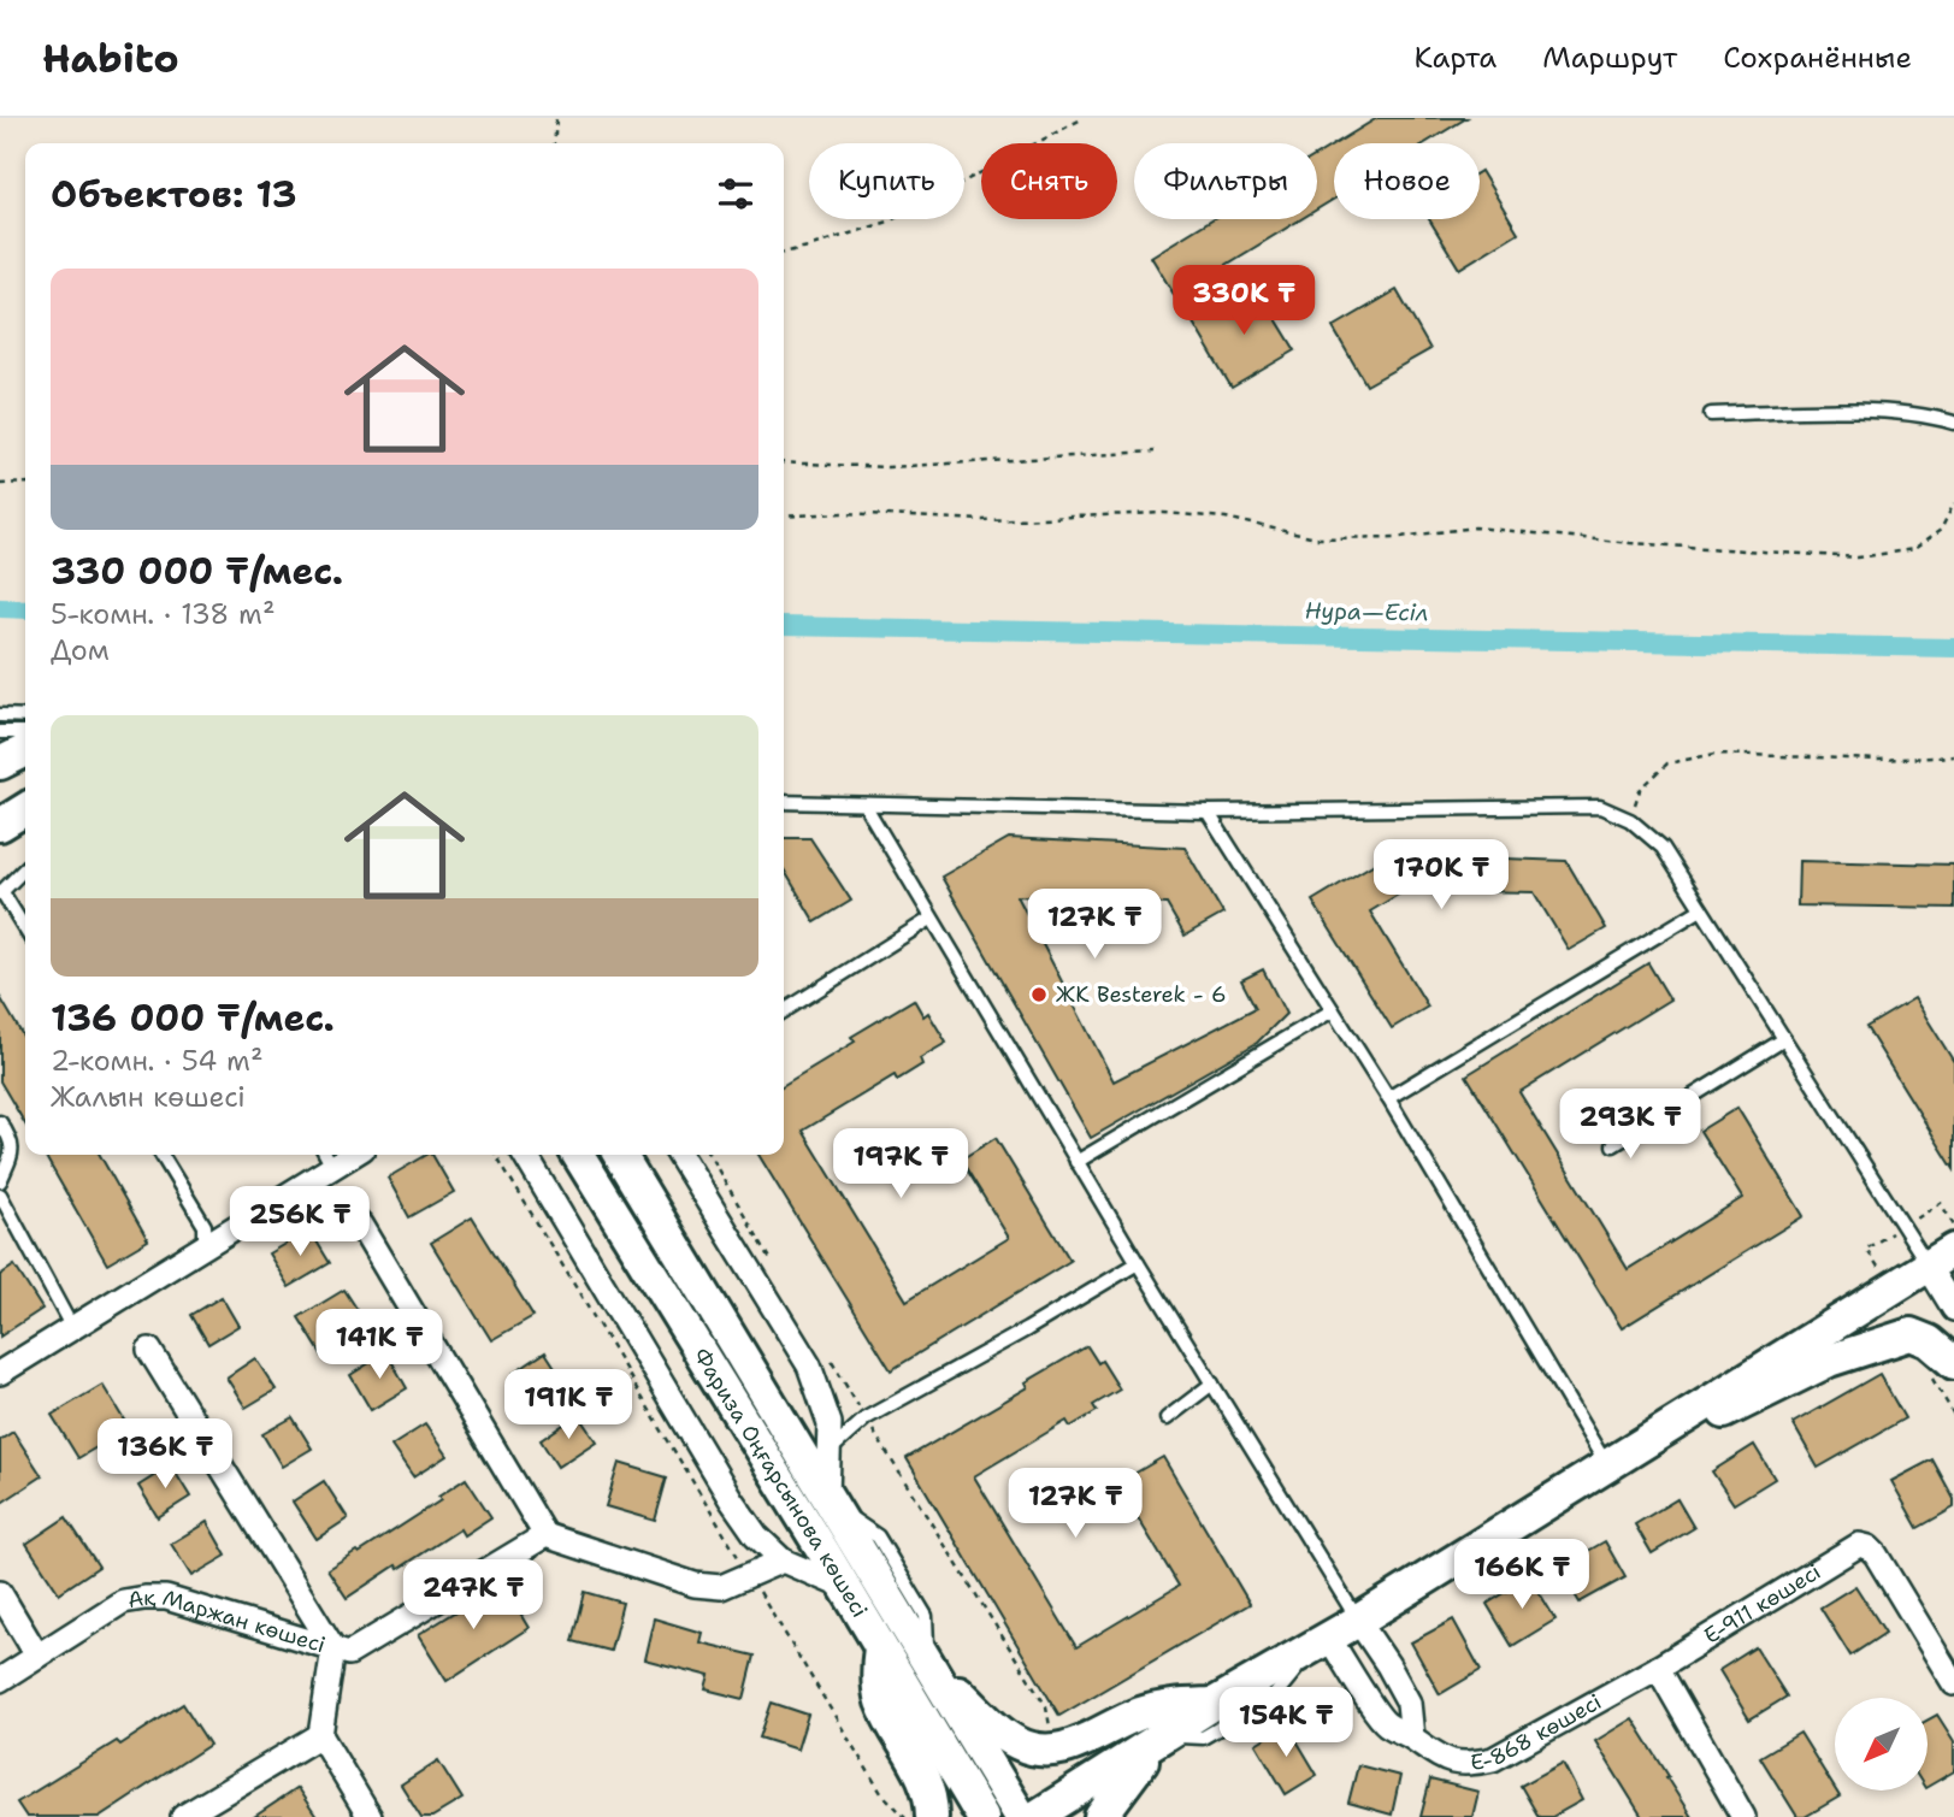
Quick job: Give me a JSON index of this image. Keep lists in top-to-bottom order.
{
  "streets": {
    "street": [
      "Фариза Оңғарсынова көшесі",
      "Е-911 көшесі",
      "Ақ Маржан көшесі",
      "Е-868 көшесі"
    ]
  },
  "crossings": [
    ["Е-911 көшесі", "Е-868 көшесі"]
  ],
  "water": ["Нура—Есіл"],
  "places": ["ЖК Besterek - 6"],
  "north": "bottom left",
  "page": {
    "header": "Habito",
    "nav": ["Карта", "Маршрут", "Сохранённые"],
    "chip": [
      "Купить",
      "Снять",
      "Фильтры",
      "Новое"
    ],
    "heading": "Объектов: 13",
    "list": [
      {
        "name": "330 000 ₸/мес.",
        "note": "5-комн. · 138 m² · Дом"
      },
      {
        "name": "136 000 ₸/мес.",
        "note": "2-комн. · 54 m² · Жалын көшесі"
      }
    ],
    "price": [
      "330K ₸",
      "170K ₸",
      "127K ₸",
      "293K ₸",
      "197K ₸",
      "256K ₸",
      "141K ₸",
      "191K ₸",
      "136K ₸",
      "127K ₸",
      "166K ₸",
      "247K ₸",
      "154K ₸"
    ]
  }
}
